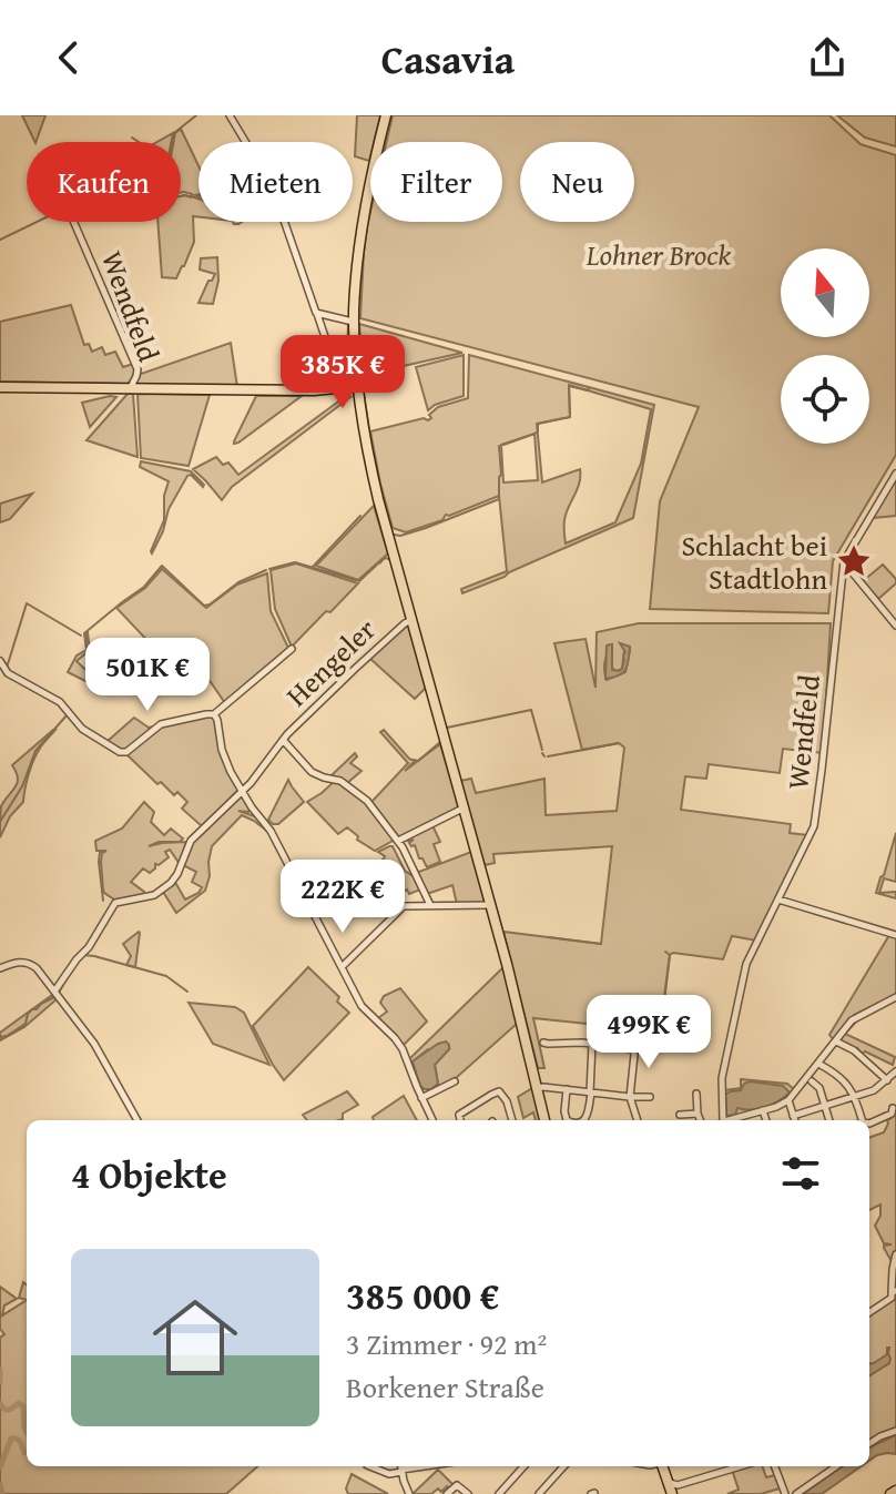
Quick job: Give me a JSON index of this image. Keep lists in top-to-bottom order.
{
  "streets": {
    "street": ["Wendfeld", "Hengeler"]
  },
  "parks": ["Lohner Brock"],
  "places": {
    "place": ["Schlacht bei Stadtlohn"]
  },
  "north": "top",
  "page": {
    "header": "Casavia",
    "chip": [
      "Kaufen",
      "Mieten",
      "Filter",
      "Neu"
    ],
    "price": [
      "385K €",
      "501K €",
      "222K €",
      "499K €"
    ],
    "heading": "4 Objekte",
    "list": [
      {
        "name": "385 000 €",
        "note": "3 Zimmer · 92 m² · Borkener Straße"
      }
    ]
  }
}
